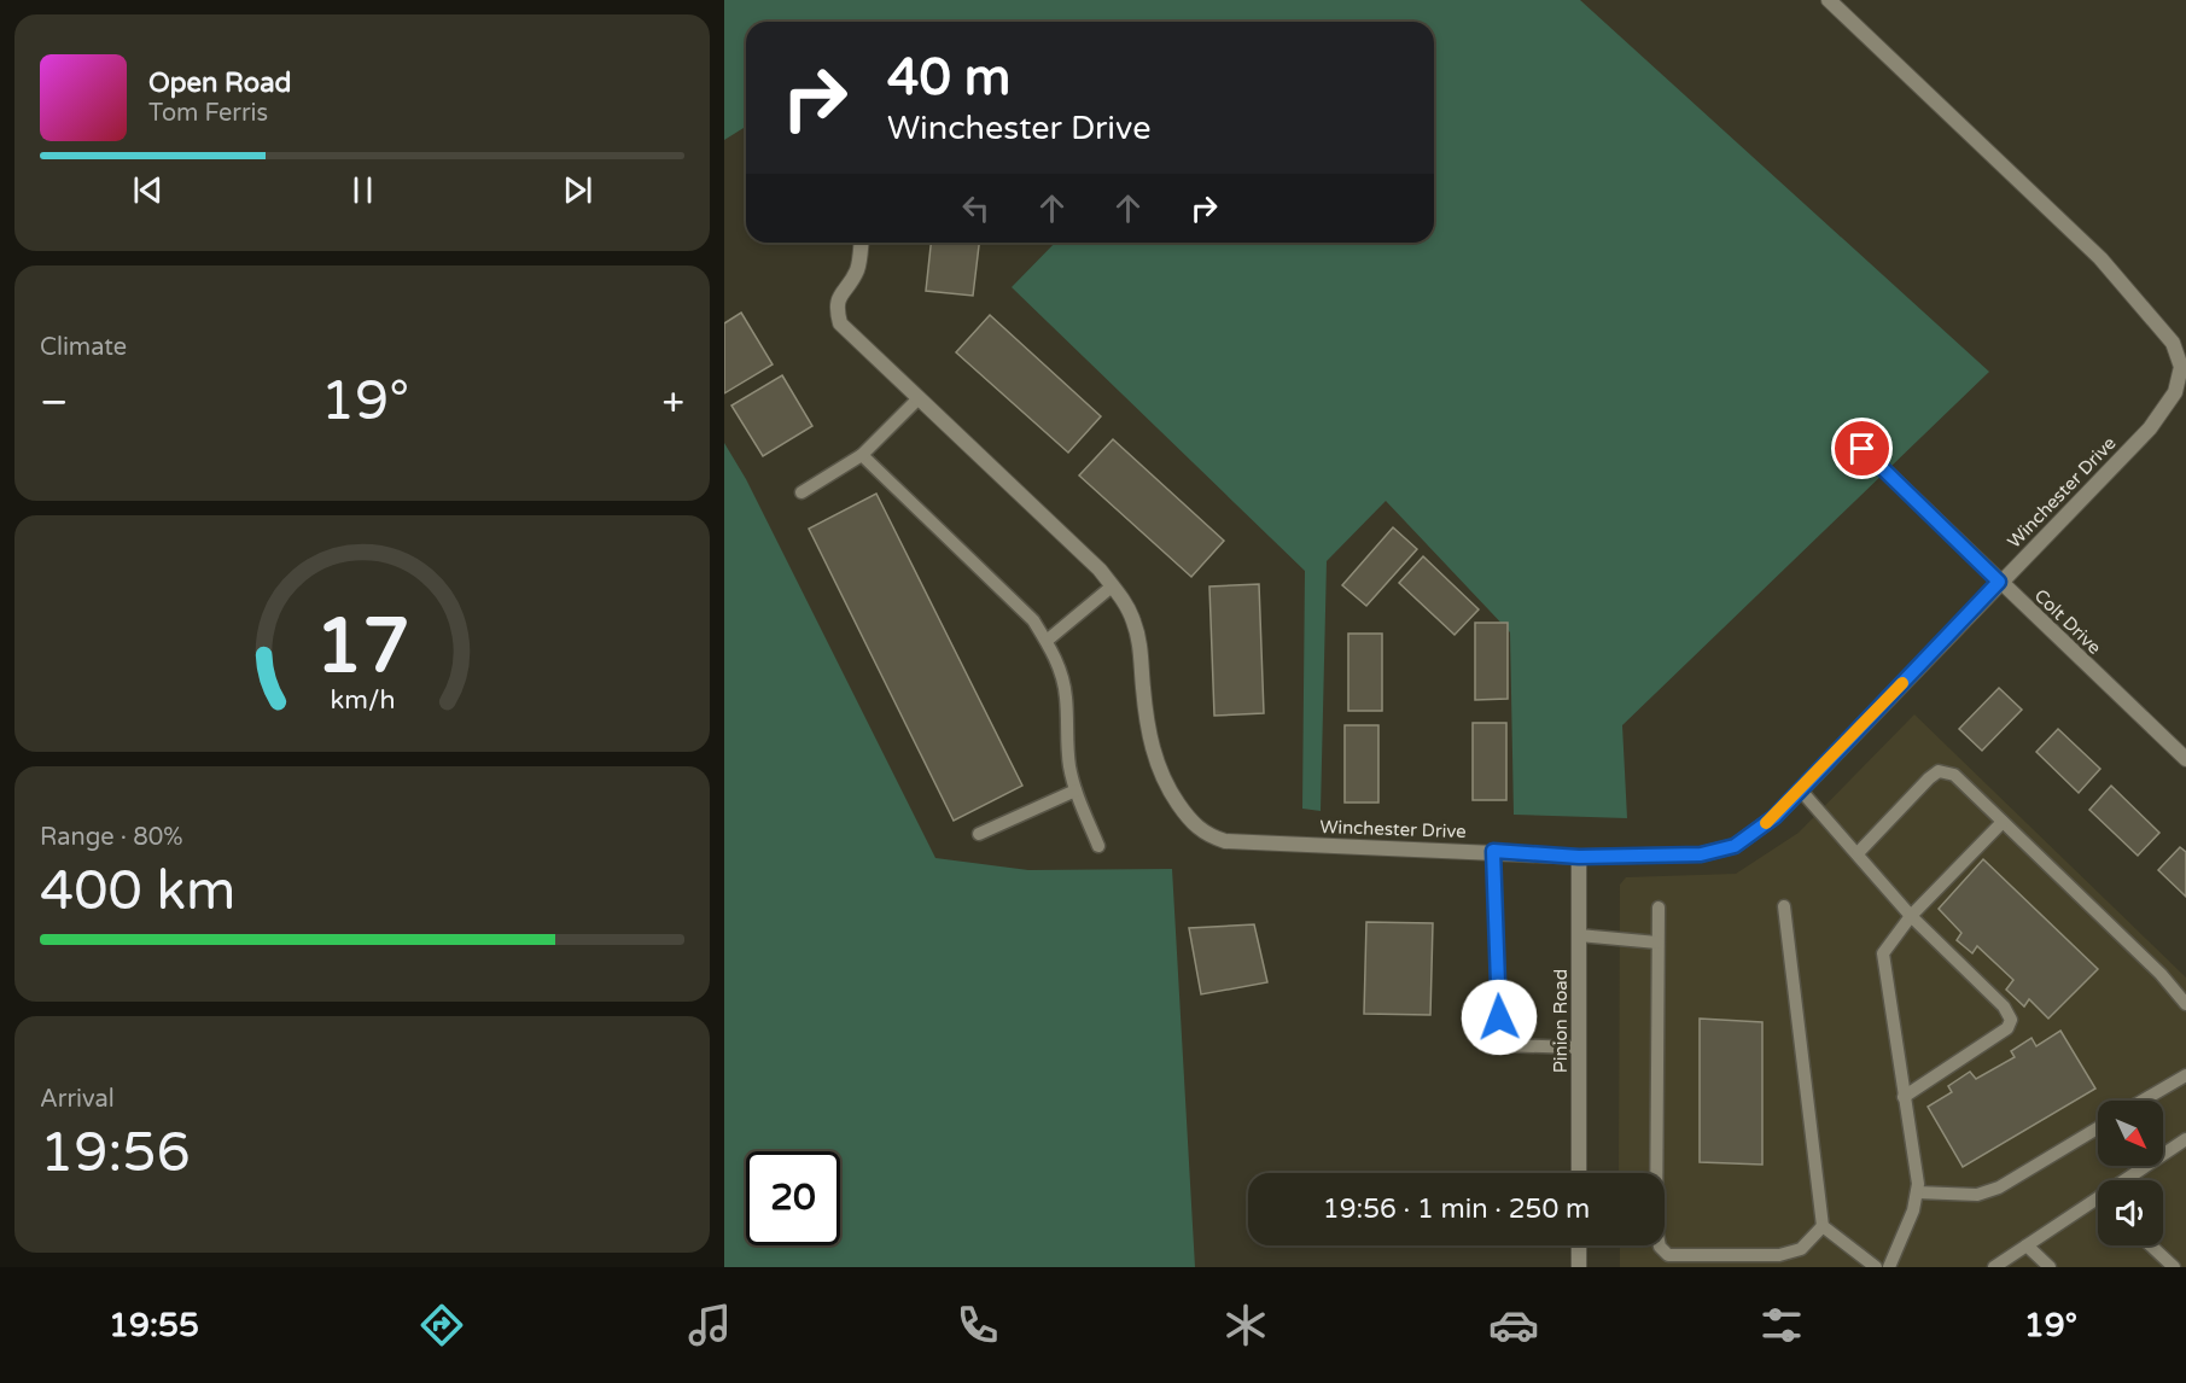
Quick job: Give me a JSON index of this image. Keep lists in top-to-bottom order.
{
  "streets": {
    "street": ["Winchester Drive", "Colt Drive", "Pinion Road"]
  },
  "crossings": [
    ["Winchester Drive", "Colt Drive"],
    ["Winchester Drive", "Pinion Road"]
  ],
  "north": "bottom right",
  "page": {
    "turn": ["40 m", "Winchester Drive"],
    "song": ["Open Road", "Tom Ferris"],
    "tile": [
      "Climate",
      ["Range · 80%", "400 km"],
      ["Arrival", "19:56"]
    ],
    "heat": ["−", "19°", "+"],
    "limit": "20",
    "trip": "19:56 · 1 min · 250 m",
    "tabs": ["19:55", "19°"],
    "gauge": ["17", "km/h"]
  }
}
